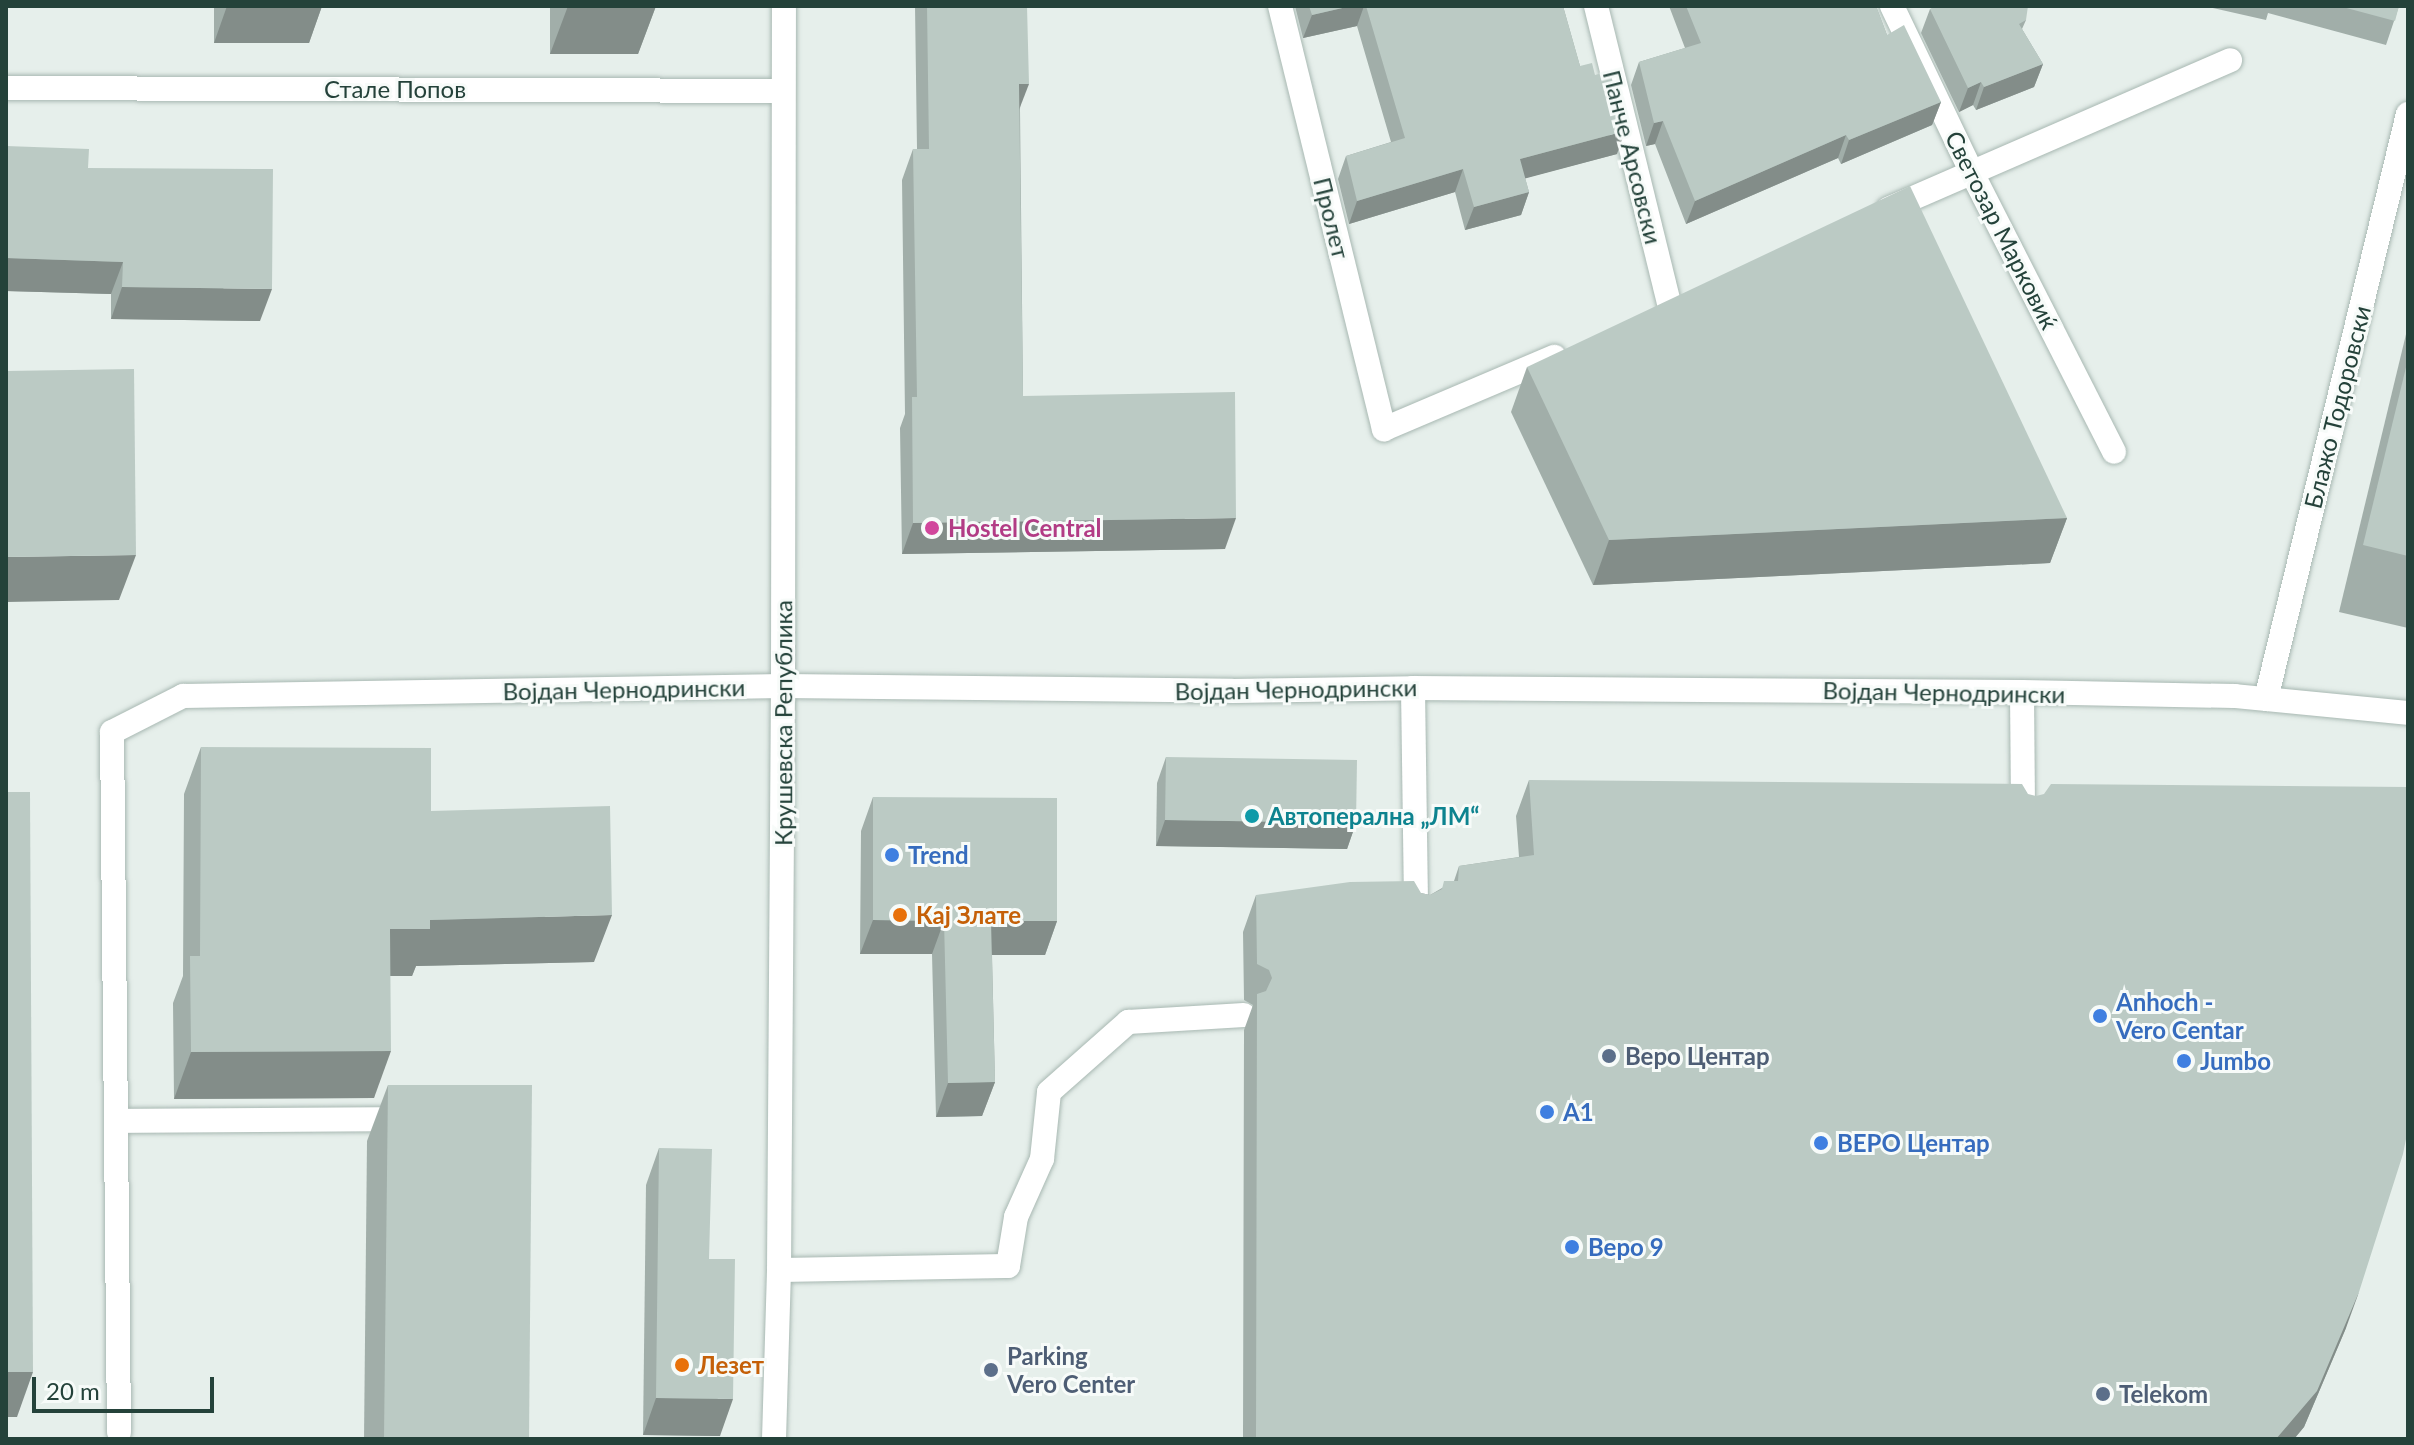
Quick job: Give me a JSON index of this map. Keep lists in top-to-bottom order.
{
  "streets": {
    "street": [
      "Стале Попов",
      "Панче Арсовски",
      "Пролет",
      "Светозар Марковиќ",
      "Блажо Тодоровски",
      "Војдан Чернодрински",
      "Крушевска Република"
    ]
  },
  "crossings": [
    ["Стале Попов", "Крушевска Република"],
    ["Блажо Тодоровски", "Војдан Чернодрински"],
    ["Војдан Чернодрински", "Крушевска Република"]
  ],
  "places": [
    "Hostel Central",
    "Автоперална „ЛМ“",
    "Trend",
    "Кај Злате",
    "Anhoch - Vero Centar",
    "Веро Центар",
    "Jumbo",
    "A1",
    "ВЕРО Центар",
    "Веро 9",
    "Лезет",
    "Parking Vero Center",
    "Telekom"
  ],
  "scale_bar": "20 m"
}
